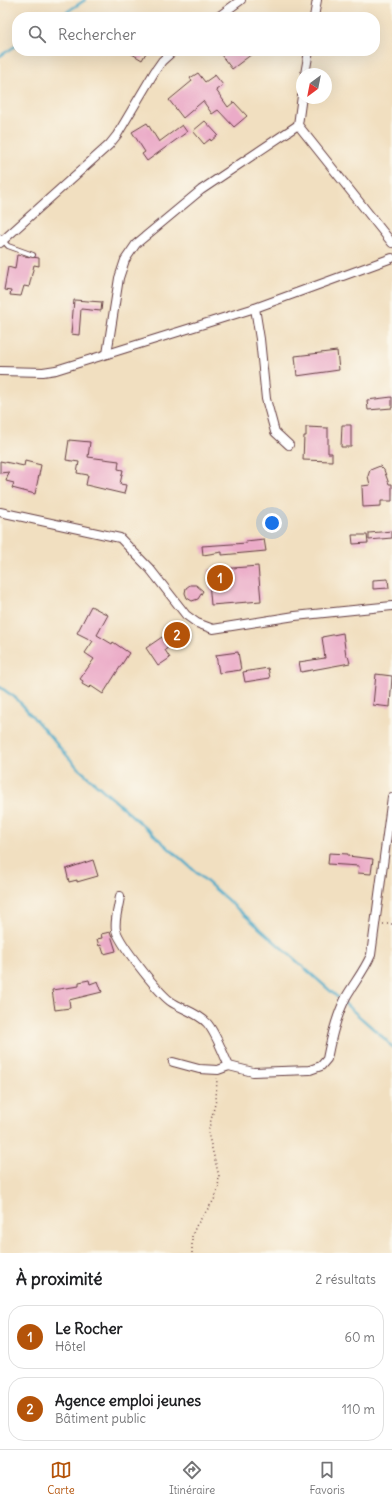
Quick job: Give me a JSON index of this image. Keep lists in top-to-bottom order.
{
  "north": "bottom left",
  "page": {
    "search": "Rechercher",
    "pins": ["1", "2"],
    "heading": ["À proximité", "2 résultats"],
    "list": [
      {
        "mark": "1",
        "name": "Le Rocher",
        "note": "Hôtel",
        "value": "60 m"
      },
      {
        "mark": "2",
        "name": "Agence emploi jeunes",
        "note": "Bâtiment public",
        "value": "110 m"
      }
    ],
    "nav": ["Carte", "Itinéraire", "Favoris"]
  }
}
